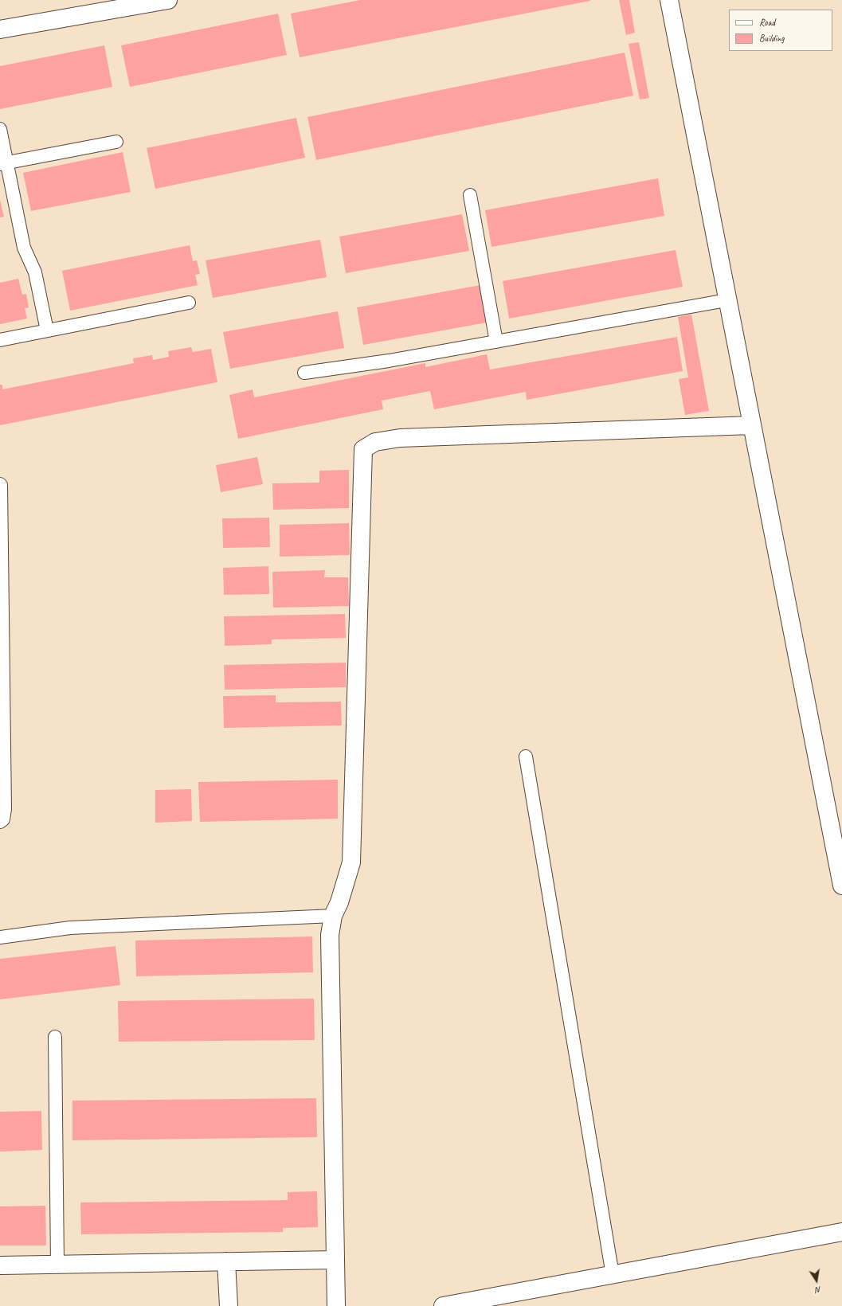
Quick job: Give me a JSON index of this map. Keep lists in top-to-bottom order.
{
  "legend": ["Road", "Building"],
  "north": "bottom"
}
